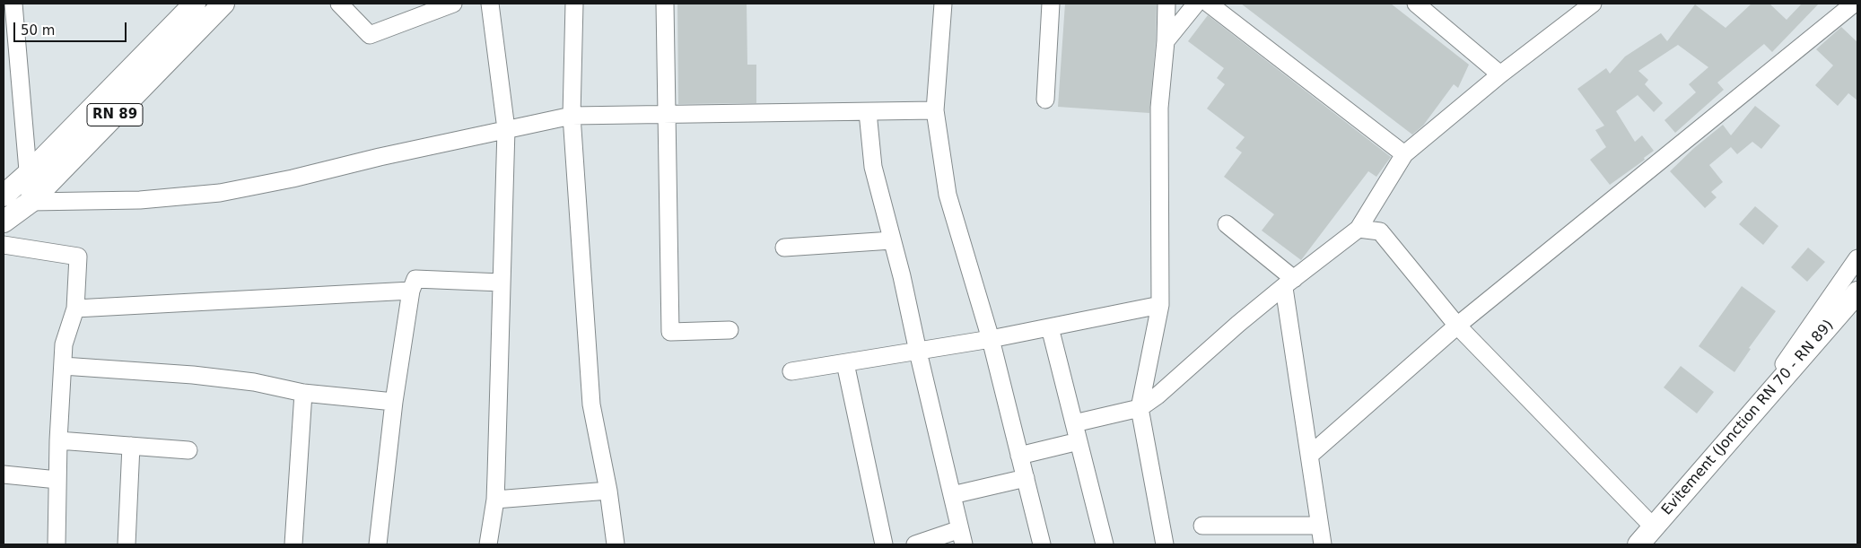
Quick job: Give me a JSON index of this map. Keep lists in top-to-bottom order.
{
  "streets": {
    "main road": ["RN 89", "Evitement (Jonction RN 70 - RN 89)"]
  },
  "scale_bar": "50 m"
}
